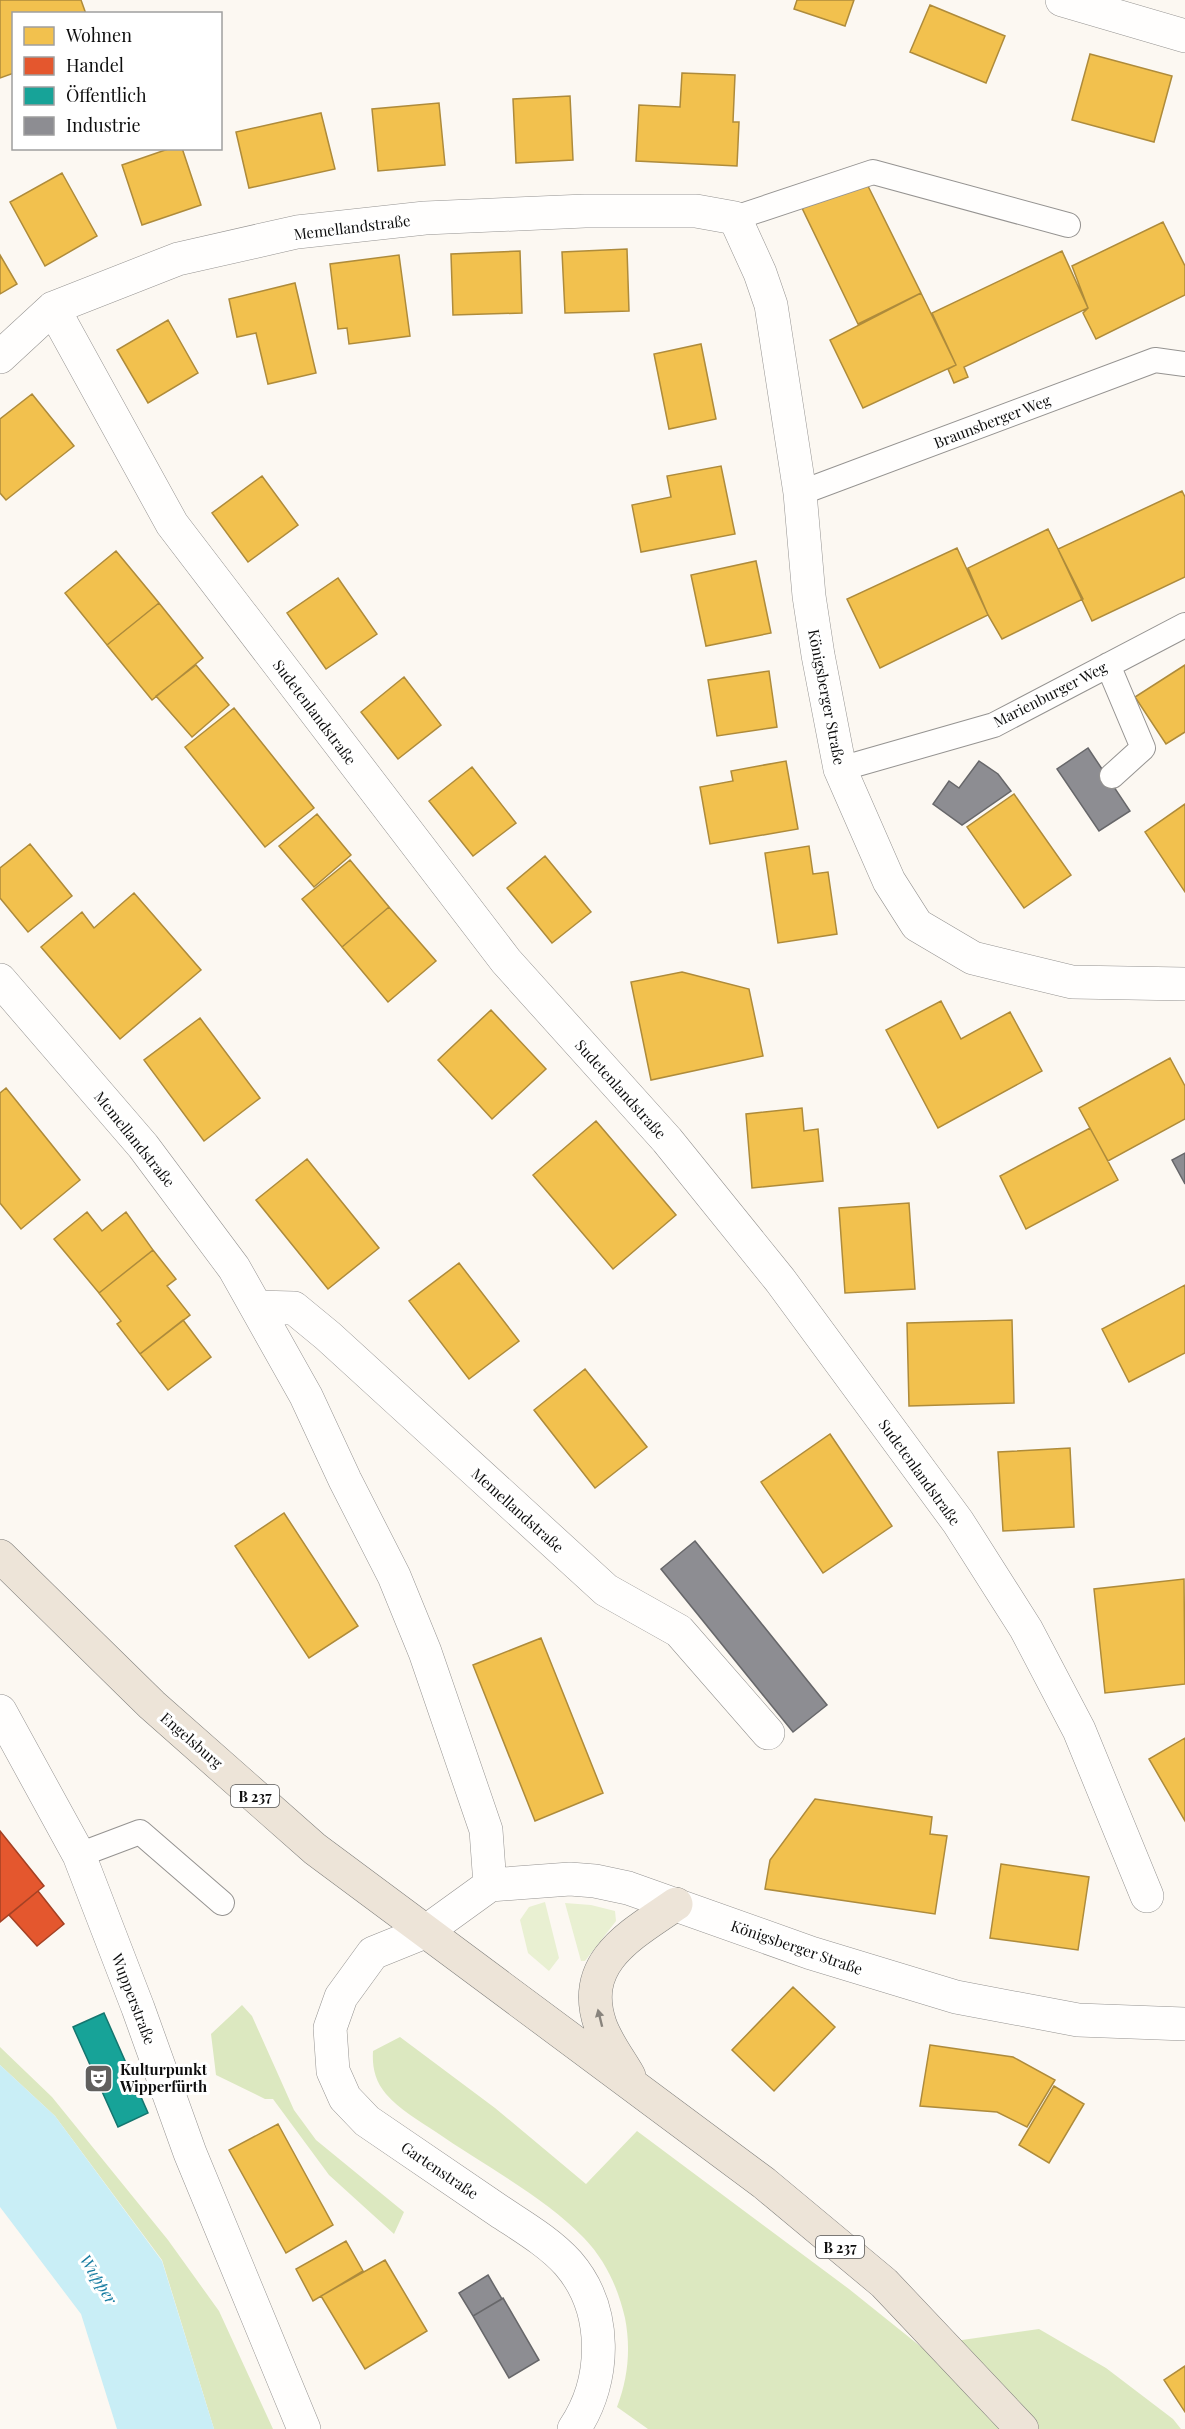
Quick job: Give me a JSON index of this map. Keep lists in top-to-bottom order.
{
  "streets": {
    "main road": ["Engelsburg", "B 237"],
    "street": [
      "Memellandstraße",
      "Königsberger Straße",
      "Sudetenlandstraße",
      "Wupperstraße",
      "Gartenstraße"
    ],
    "lane": ["Braunsberger Weg", "Marienburger Weg"]
  },
  "crossings": [
    ["Memellandstraße", "Königsberger Straße"],
    ["Memellandstraße", "Sudetenlandstraße"],
    ["Braunsberger Weg", "Königsberger Straße"],
    ["Marienburger Weg", "Königsberger Straße"],
    ["Engelsburg", "B 237"],
    ["Engelsburg", "Gartenstraße"],
    ["B 237", "Gartenstraße"]
  ],
  "water": ["Wupper"],
  "places": {
    "theatre": ["Kulturpunkt Wipperfürth"]
  },
  "legend": [
    "Wohnen",
    "Handel",
    "Öffentlich",
    "Industrie"
  ]
}
